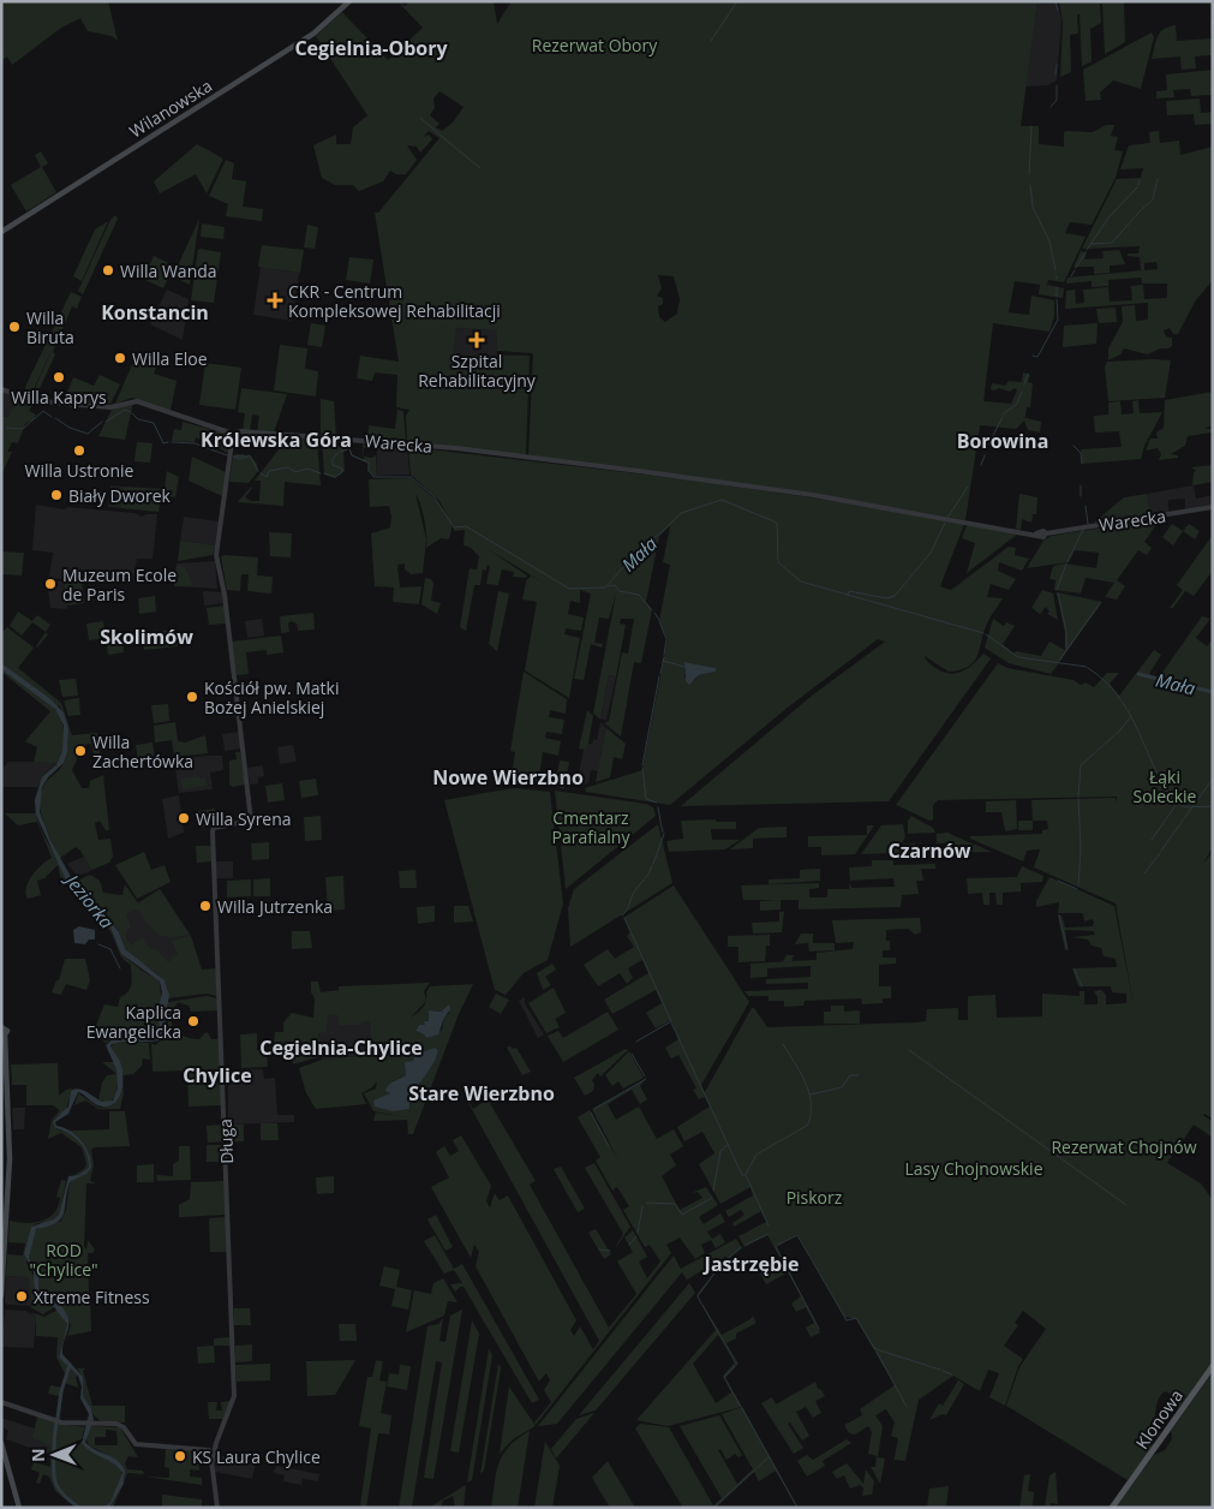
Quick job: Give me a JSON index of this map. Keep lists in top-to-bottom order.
{
  "streets": {
    "main road": ["Wilanowska", "Klonowa"],
    "street": ["Warecka", "Długa"]
  },
  "crossings": [
    ["Warecka", "Długa"]
  ],
  "districts": [
    "Cegielnia-Obory",
    "Konstancin",
    "Królewska Góra",
    "Borowina",
    "Skolimów",
    "Nowe Wierzbno",
    "Czarnów",
    "Cegielnia-Chylice",
    "Chylice",
    "Stare Wierzbno",
    "Jastrzębie"
  ],
  "water": ["Mała", "Jeziorka"],
  "parks": [
    "Rezerwat Obory",
    "Łąki Soleckie",
    "Cmentarz Parafialny",
    "Rezerwat Chojnów",
    "Lasy Chojnowskie",
    "Piskorz",
    "ROD \"Chylice\""
  ],
  "places": {
    "other": [
      "Willa Wanda",
      "Willa Biruta",
      "Willa Eloe",
      "Willa Kaprys",
      "Willa Ustronie",
      "Biały Dworek",
      "Muzeum Ecole de Paris",
      "Kościół pw. Matki Bożej Anielskiej",
      "Willa Zachertówka",
      "Willa Syrena",
      "Willa Jutrzenka",
      "Kaplica Ewangelicka",
      "Xtreme Fitness",
      "KS Laura Chylice"
    ],
    "health": ["CKR - Centrum Kompleksowej Rehabilitacji", "Szpital Rehabilitacyjny"]
  },
  "north": "left"
}
